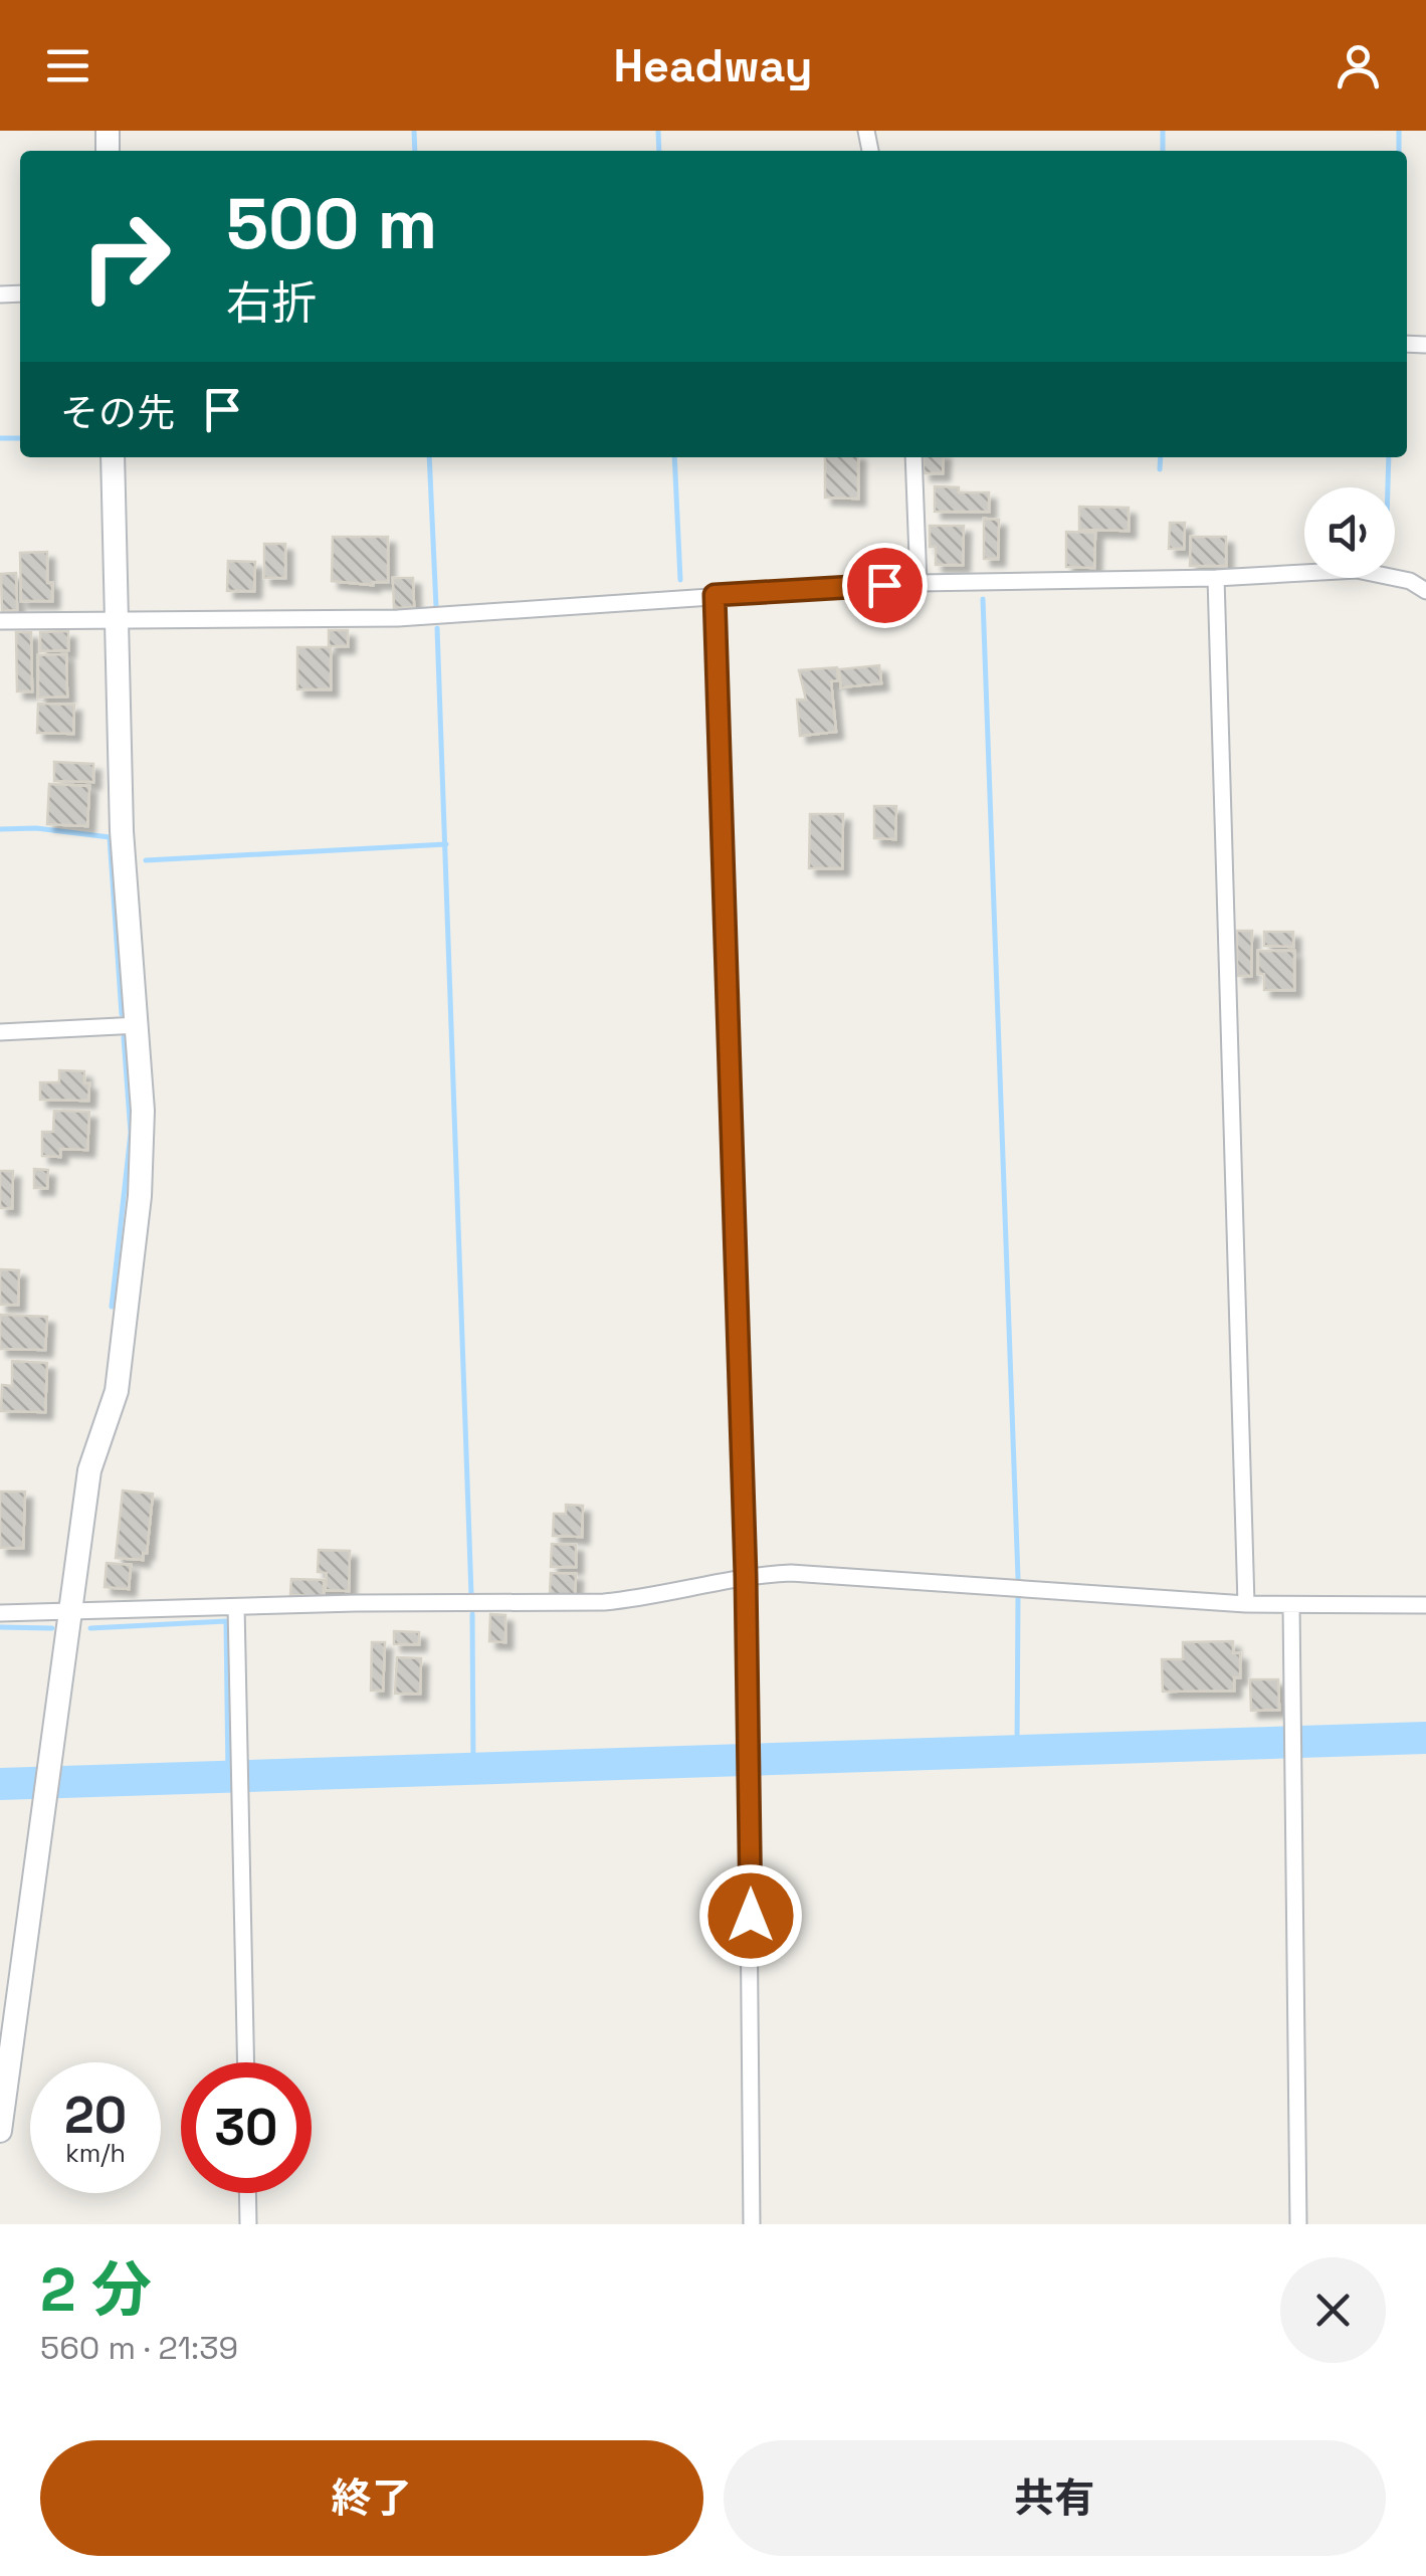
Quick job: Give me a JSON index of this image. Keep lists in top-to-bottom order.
{
  "page": {
    "header": "Headway",
    "turn": ["500 m", "右折"],
    "then": "その先",
    "speed": "20 km/h",
    "limit": "30",
    "heading": ["2 分", "560 m · 21:39"],
    "buttons": ["終了", "共有"]
  }
}
